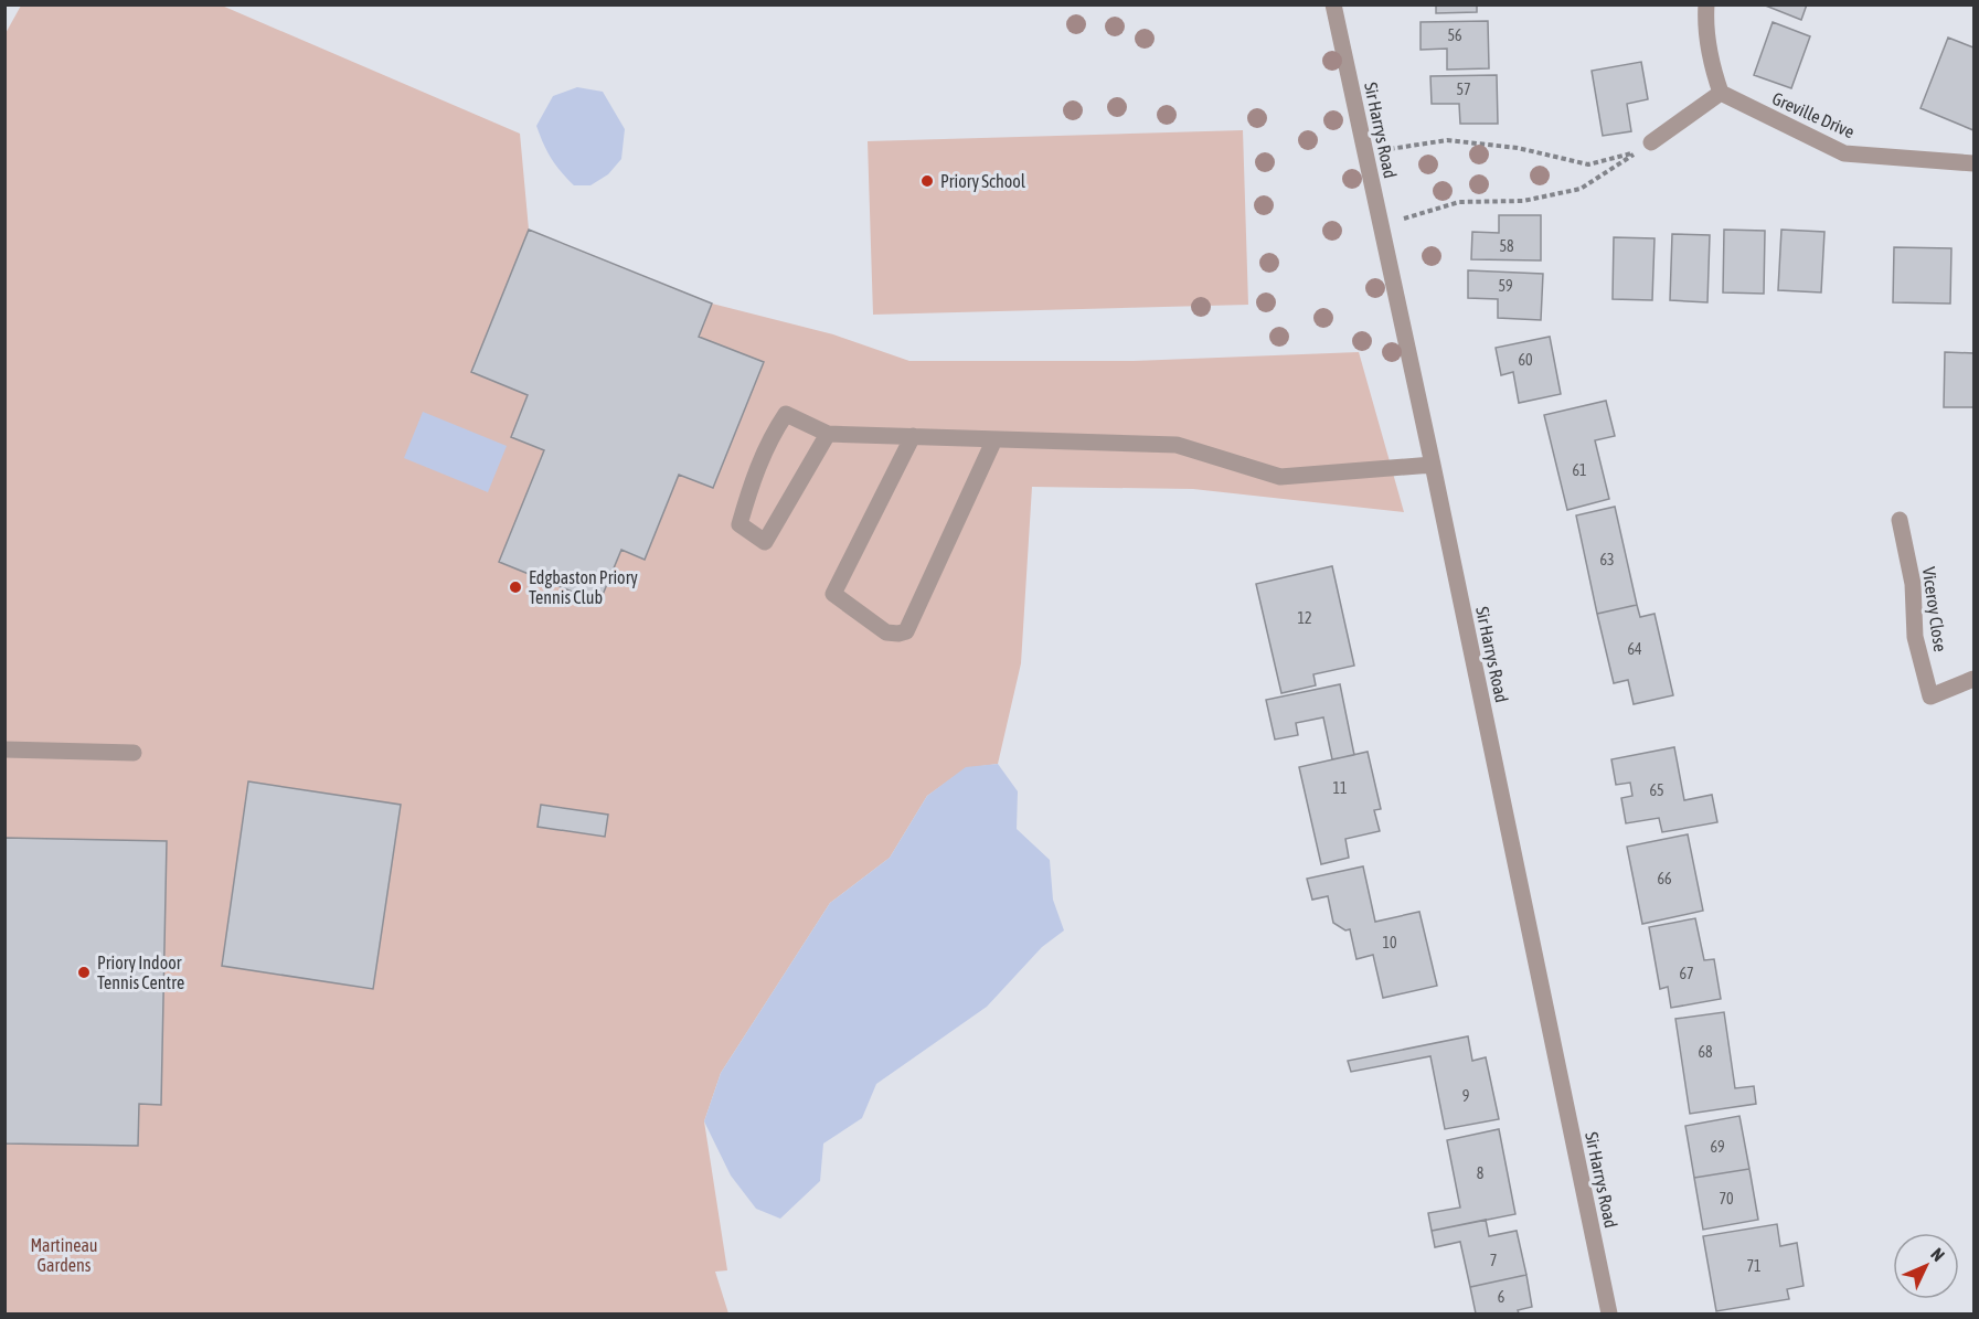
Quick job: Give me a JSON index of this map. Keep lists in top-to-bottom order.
{
  "streets": {
    "street": ["Greville Drive", "Sir Harrys Road", "Viceroy Close"]
  },
  "parks": ["Martineau Gardens"],
  "places": ["Priory School", "Edgbaston Priory Tennis Club", "Priory Indoor Tennis Centre"],
  "house_numbers": [
    "56",
    "57",
    "58",
    "59",
    "60",
    "61",
    "63",
    "12",
    "64",
    "11",
    "65",
    "66",
    "10",
    "67",
    "68",
    "9",
    "69",
    "8",
    "70",
    "7",
    "71",
    "6"
  ],
  "north": "top right"
}
